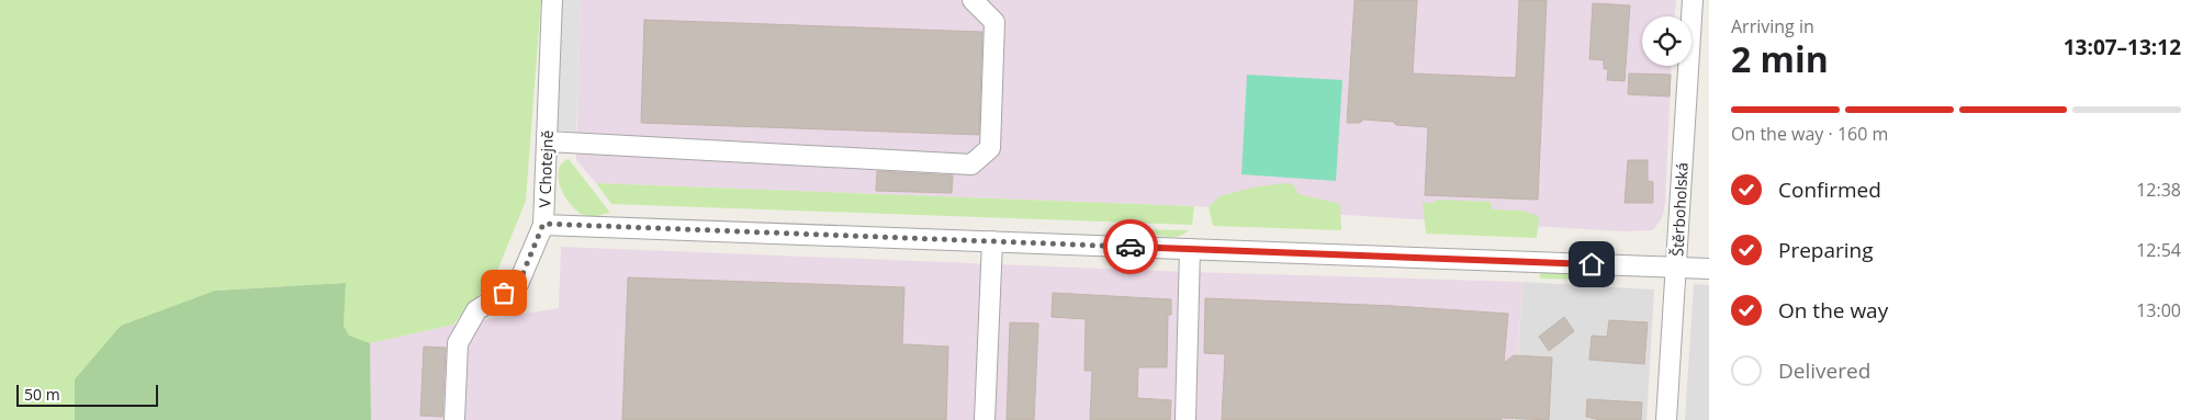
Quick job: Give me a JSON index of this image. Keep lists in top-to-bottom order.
{
  "streets": {
    "street": ["V Chotejně", "Štěrboholská"]
  },
  "crossings": [
    ["V Chotejně", "Štěrboholská"]
  ],
  "scale_bar": "50 m",
  "page": {
    "heading": ["2 min", "Arriving in", "13:07–13:12"],
    "bar": "On the way · 160 m",
    "list": [
      ["Confirmed", "12:38"],
      ["Preparing", "12:54"],
      ["On the way", "13:00"],
      "Delivered"
    ],
    "scale": "50 m"
  }
}
